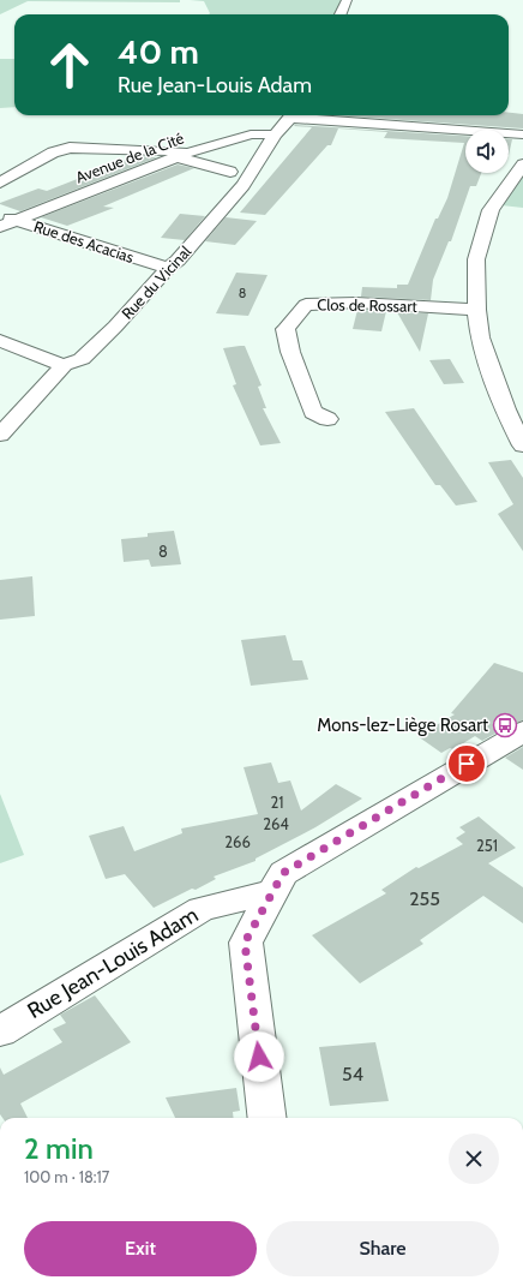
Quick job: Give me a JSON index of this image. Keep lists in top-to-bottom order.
{
  "streets": {
    "street": [
      "Avenue de la Cité",
      "Rue des Acacias",
      "Rue du Vicinal",
      "Clos de Rossart",
      "Rue Jean-Louis Adam"
    ]
  },
  "crossings": [
    ["Avenue de la Cité", "Rue des Acacias"],
    ["Avenue de la Cité", "Rue du Vicinal"],
    ["Rue des Acacias", "Rue du Vicinal"]
  ],
  "places": {
    "bus stop": ["Mons-lez-Liège Rosart"]
  },
  "house_numbers": [
    "8",
    "8",
    "21",
    "264",
    "266",
    "251",
    "255",
    "54"
  ],
  "page": {
    "turn": ["40 m", "Rue Jean-Louis Adam"],
    "heading": ["2 min", "100 m · 18:17"],
    "buttons": ["Exit", "Share"]
  }
}
